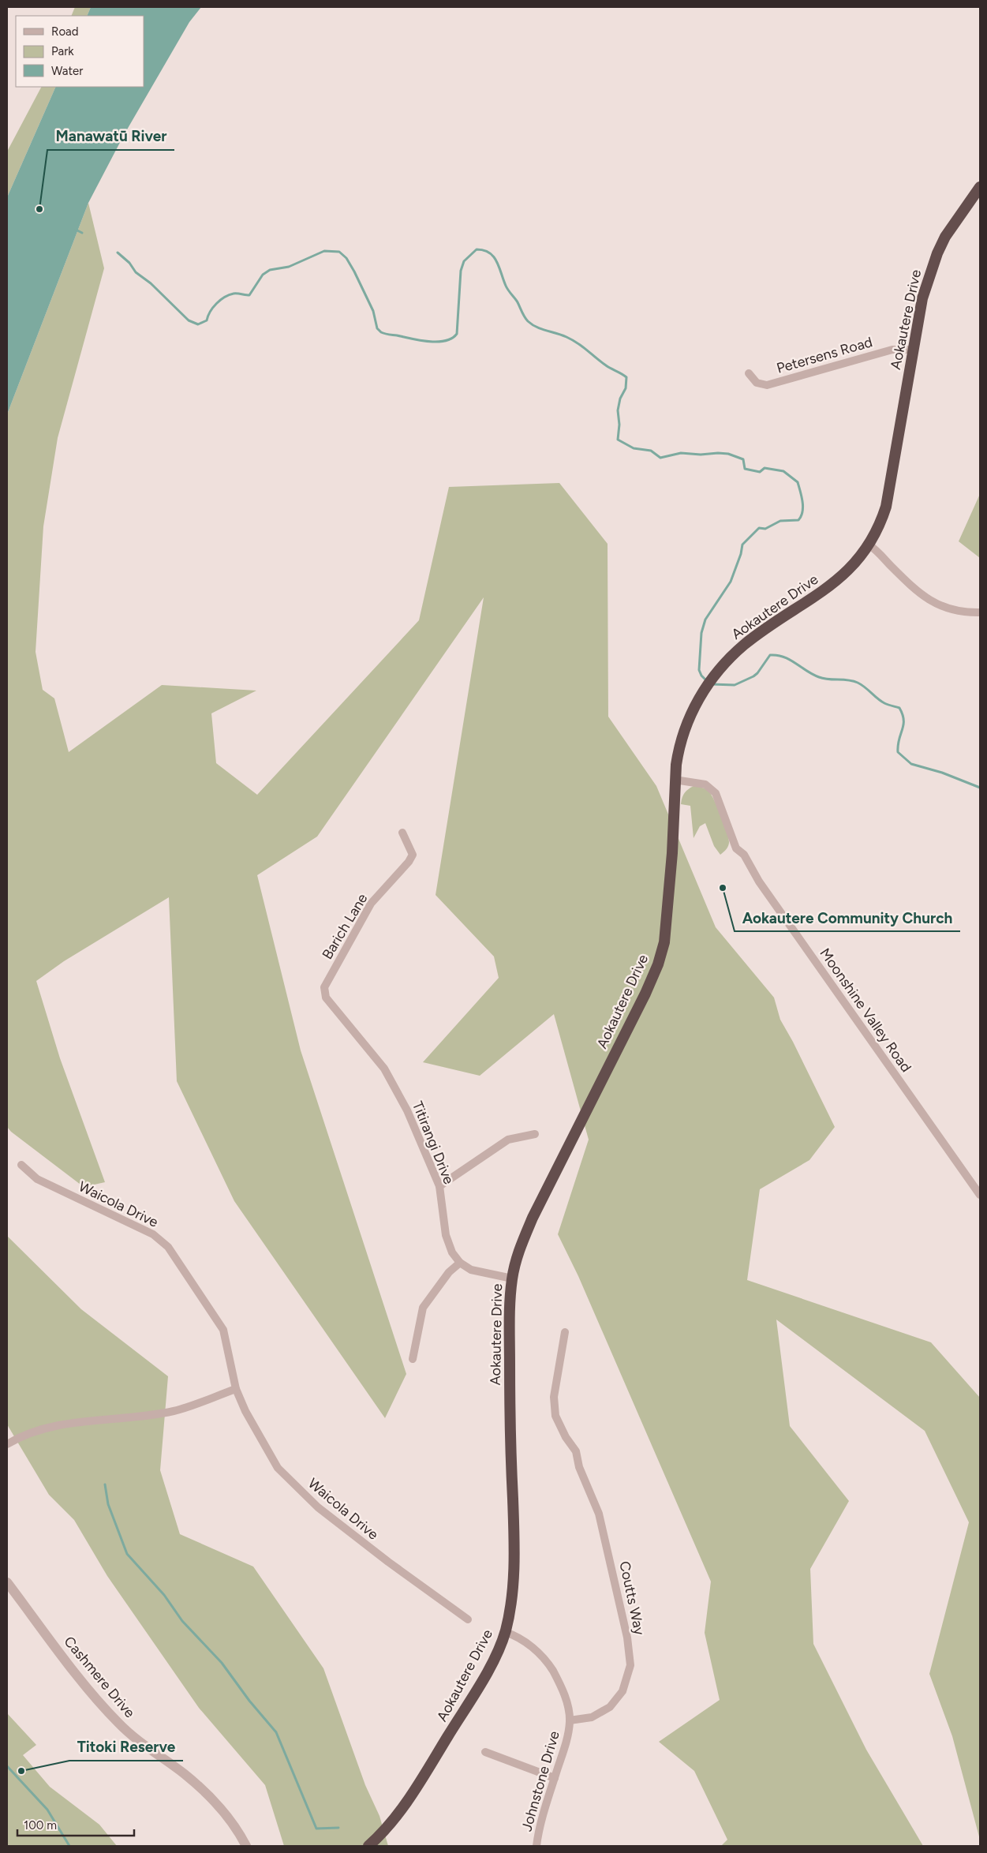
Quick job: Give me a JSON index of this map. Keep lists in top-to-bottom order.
{
  "streets": {
    "highway": ["Aokautere Drive"],
    "street": [
      "Petersens Road",
      "Barich Lane",
      "Moonshine Valley Road",
      "Titirangi Drive",
      "Waicola Drive",
      "Coutts Way",
      "Cashmere Drive",
      "Johnstone Drive"
    ]
  },
  "crossings": [
    ["Aokautere Drive", "Petersens Road"],
    ["Aokautere Drive", "Moonshine Valley Road"],
    ["Aokautere Drive", "Johnstone Drive"],
    ["Barich Lane", "Titirangi Drive"],
    ["Coutts Way", "Johnstone Drive"]
  ],
  "places": ["Manawatū River", "Aokautere Community Church", "Titoki Reserve"],
  "legend": ["Road", "Park", "Water"],
  "scale_bar": "100 m"
}
